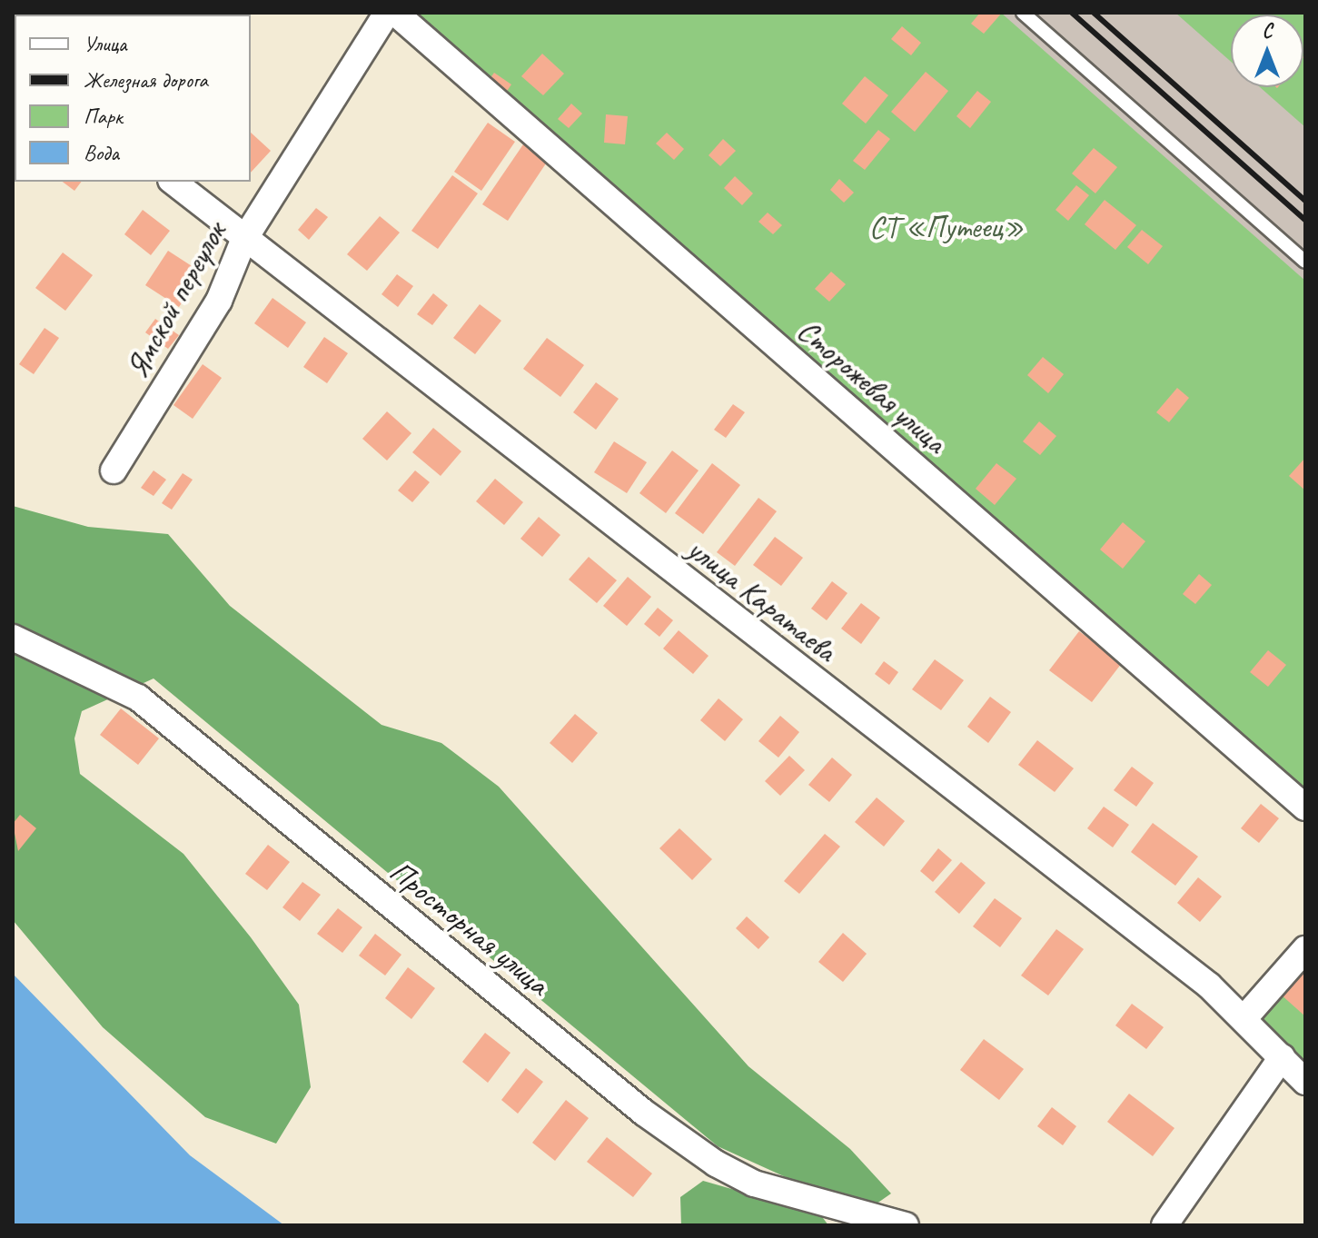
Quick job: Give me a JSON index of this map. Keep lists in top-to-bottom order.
{
  "streets": {
    "street": [
      "Ямской переулок",
      "Сторожевая улица",
      "улица Каратаева",
      "Просторная улица"
    ]
  },
  "crossings": [
    ["Ямской переулок", "улица Каратаева"]
  ],
  "parks": ["СТ «Путеец»"],
  "legend": [
    "Улица",
    "Железная дорога",
    "Парк",
    "Вода"
  ],
  "north": "top"
}
